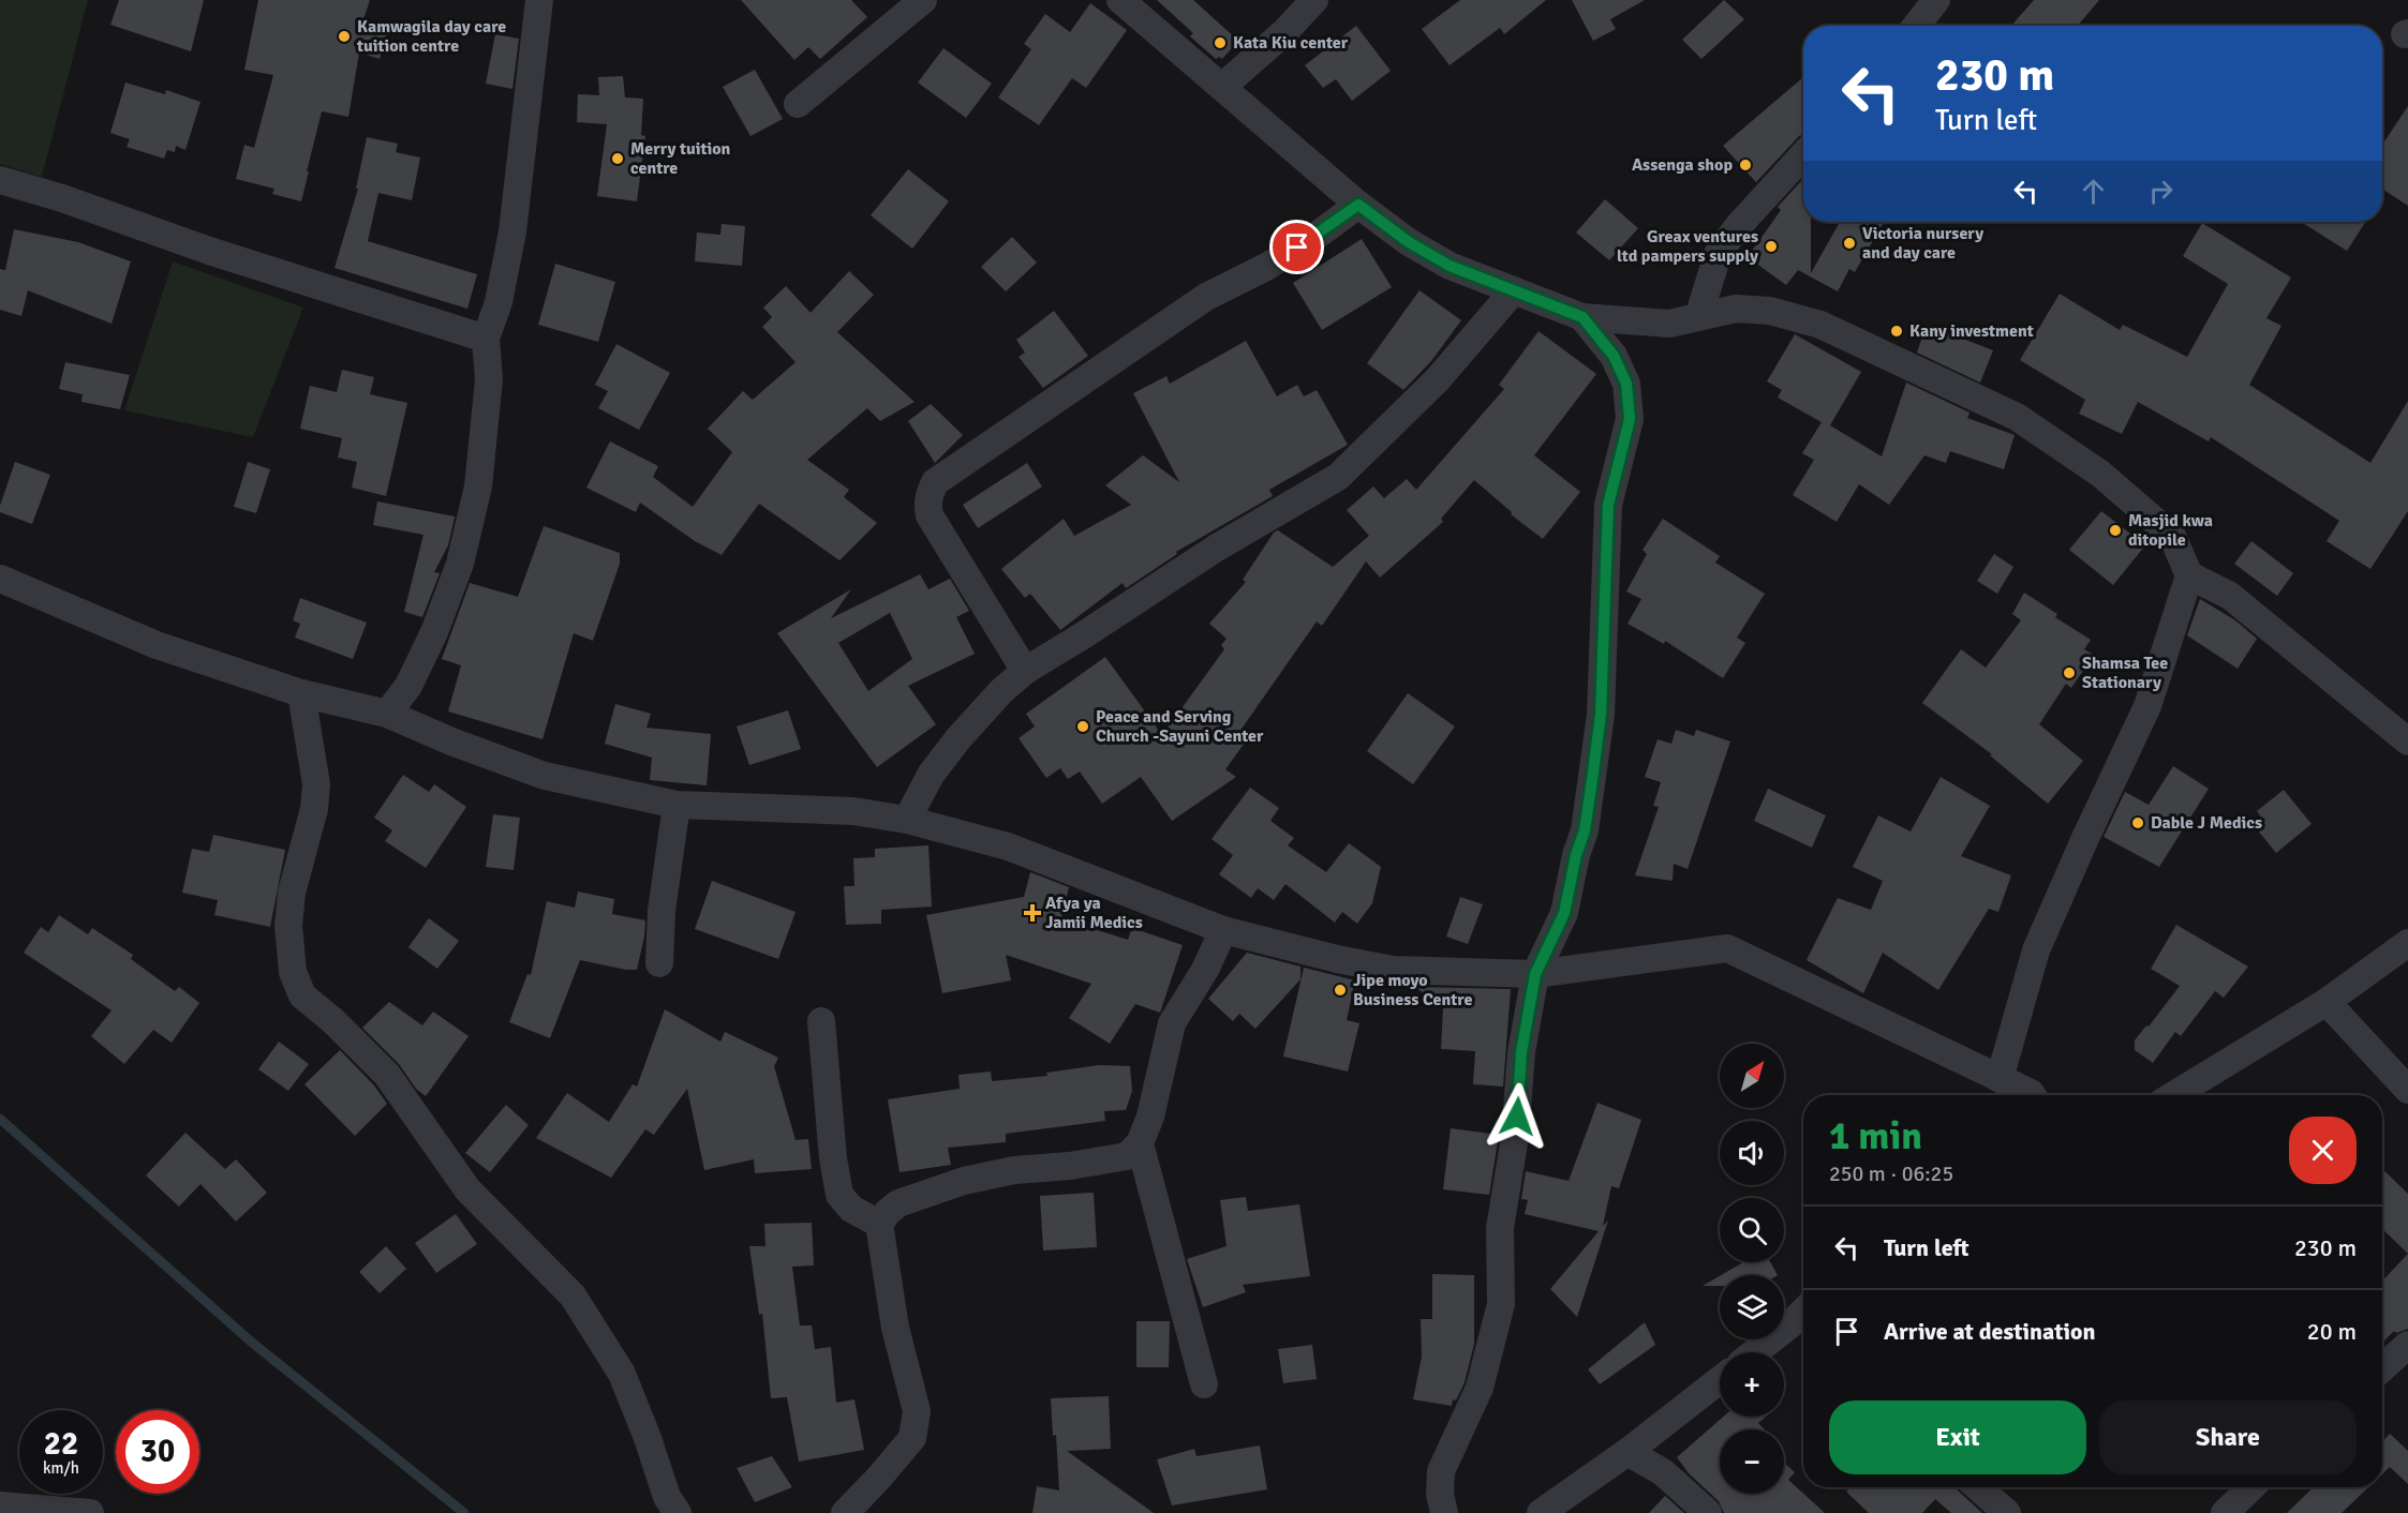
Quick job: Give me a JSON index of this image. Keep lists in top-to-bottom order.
{
  "places": {
    "other": [
      "Kamwagila day care tuition centre",
      "Kata Kiu center",
      "Merry tuition centre",
      "Assenga shop",
      "Victoria nursery and day care",
      "Greax ventures ltd pampers supply",
      "Kany investment",
      "Masjid kwa ditopile",
      "Shamsa Tee Stationary",
      "Peace and Serving Church -Sayuni Center",
      "Dable J Medics",
      "Jipe moyo Business Centre"
    ],
    "health": ["Afya ya Jamii Medics"]
  },
  "north": "top right",
  "page": {
    "turn": ["230 m", "Turn left"],
    "map_buttons": ["+", "−"],
    "heading": ["1 min", "250 m · 06:25"],
    "list": [
      {
        "name": "Turn left",
        "value": "230 m"
      },
      {
        "name": "Arrive at destination",
        "value": "20 m"
      }
    ],
    "buttons": ["Exit", "Share"],
    "speed": "22 km/h",
    "limit": "30"
  }
}
